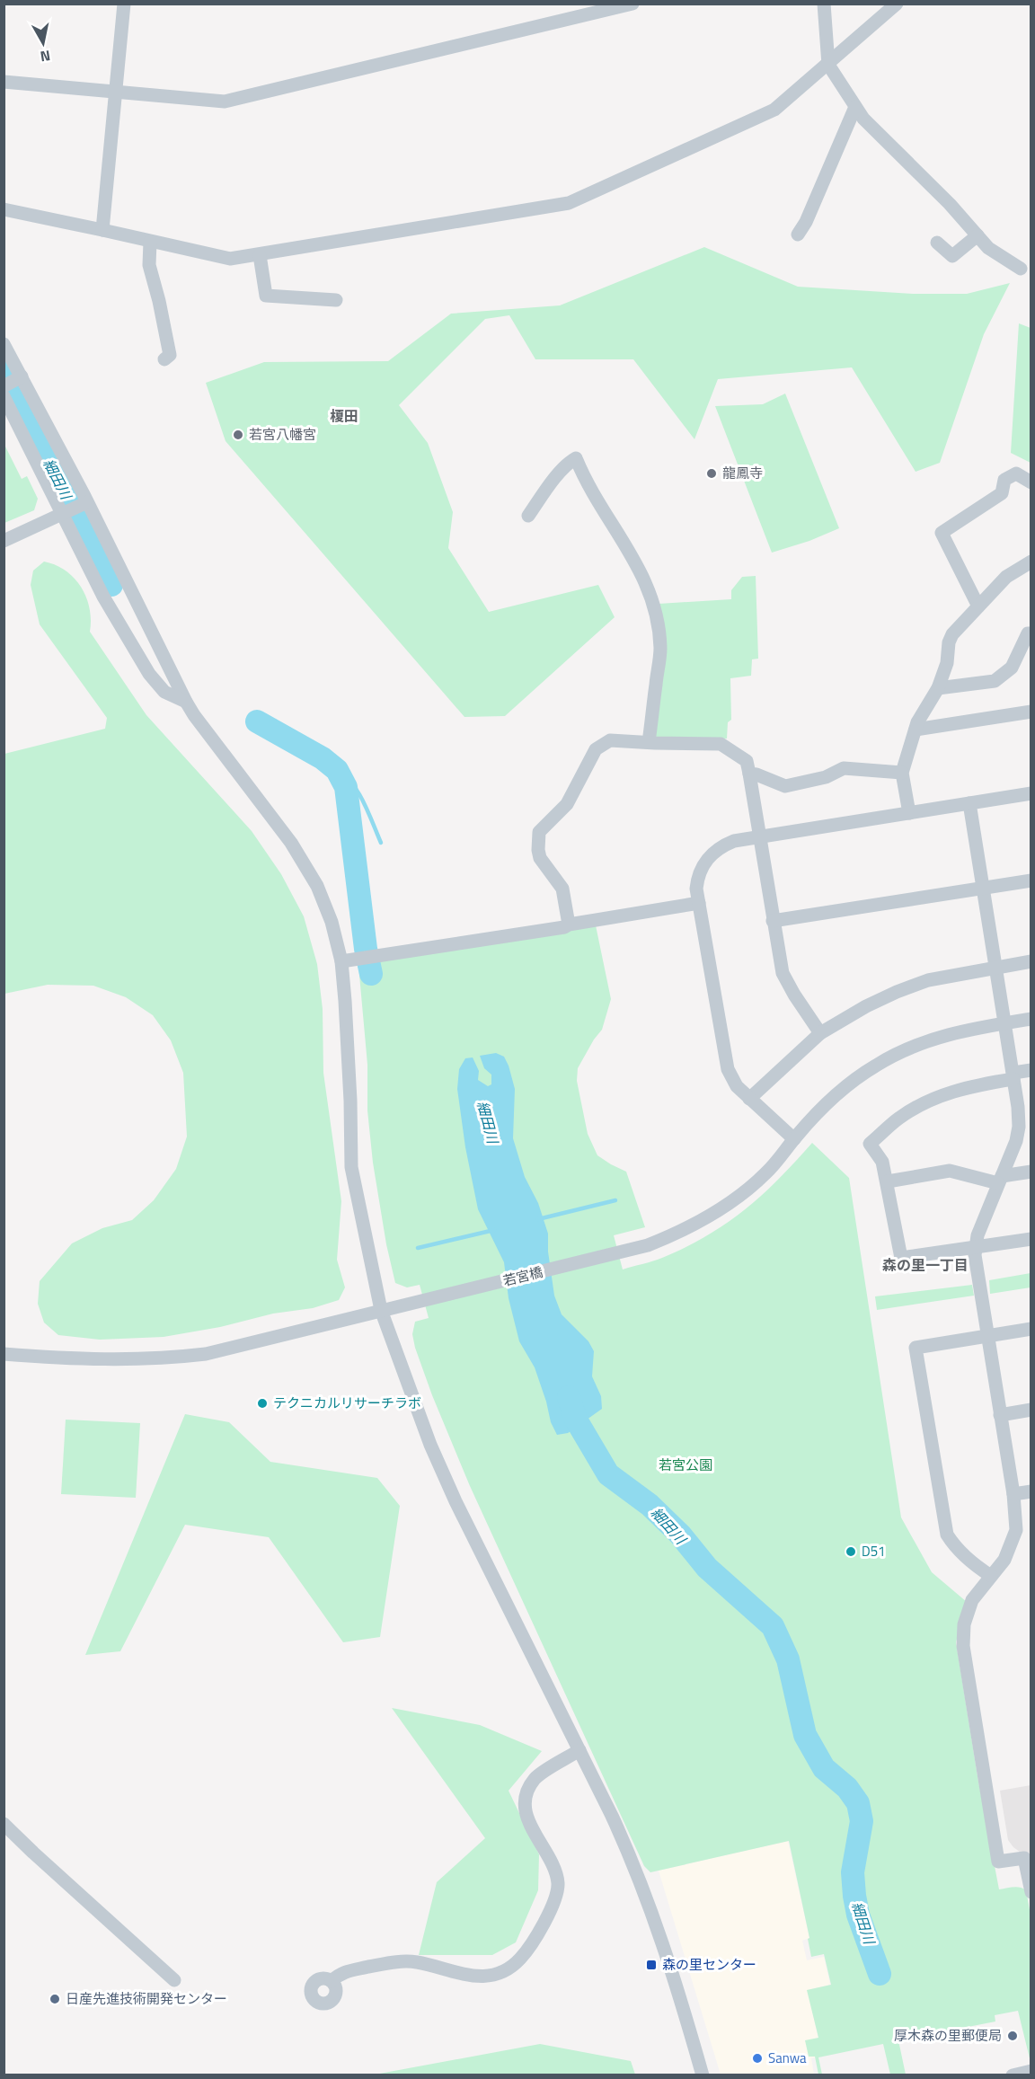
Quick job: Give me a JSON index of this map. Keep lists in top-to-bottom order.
{
  "streets": {
    "street": ["若宮橋"]
  },
  "districts": ["榎田", "森の里一丁目"],
  "water": ["細田川"],
  "parks": ["若宮公園"],
  "places": {
    "other": [
      "若宮八幡宮",
      "龍鳳寺",
      "テクニカルリサーチラボ",
      "D51",
      "日産先進技術開発センター",
      "厚木森の里郵便局",
      "Sanwa"
    ],
    "transit": ["森の里センター"]
  },
  "north": "bottom"
}
